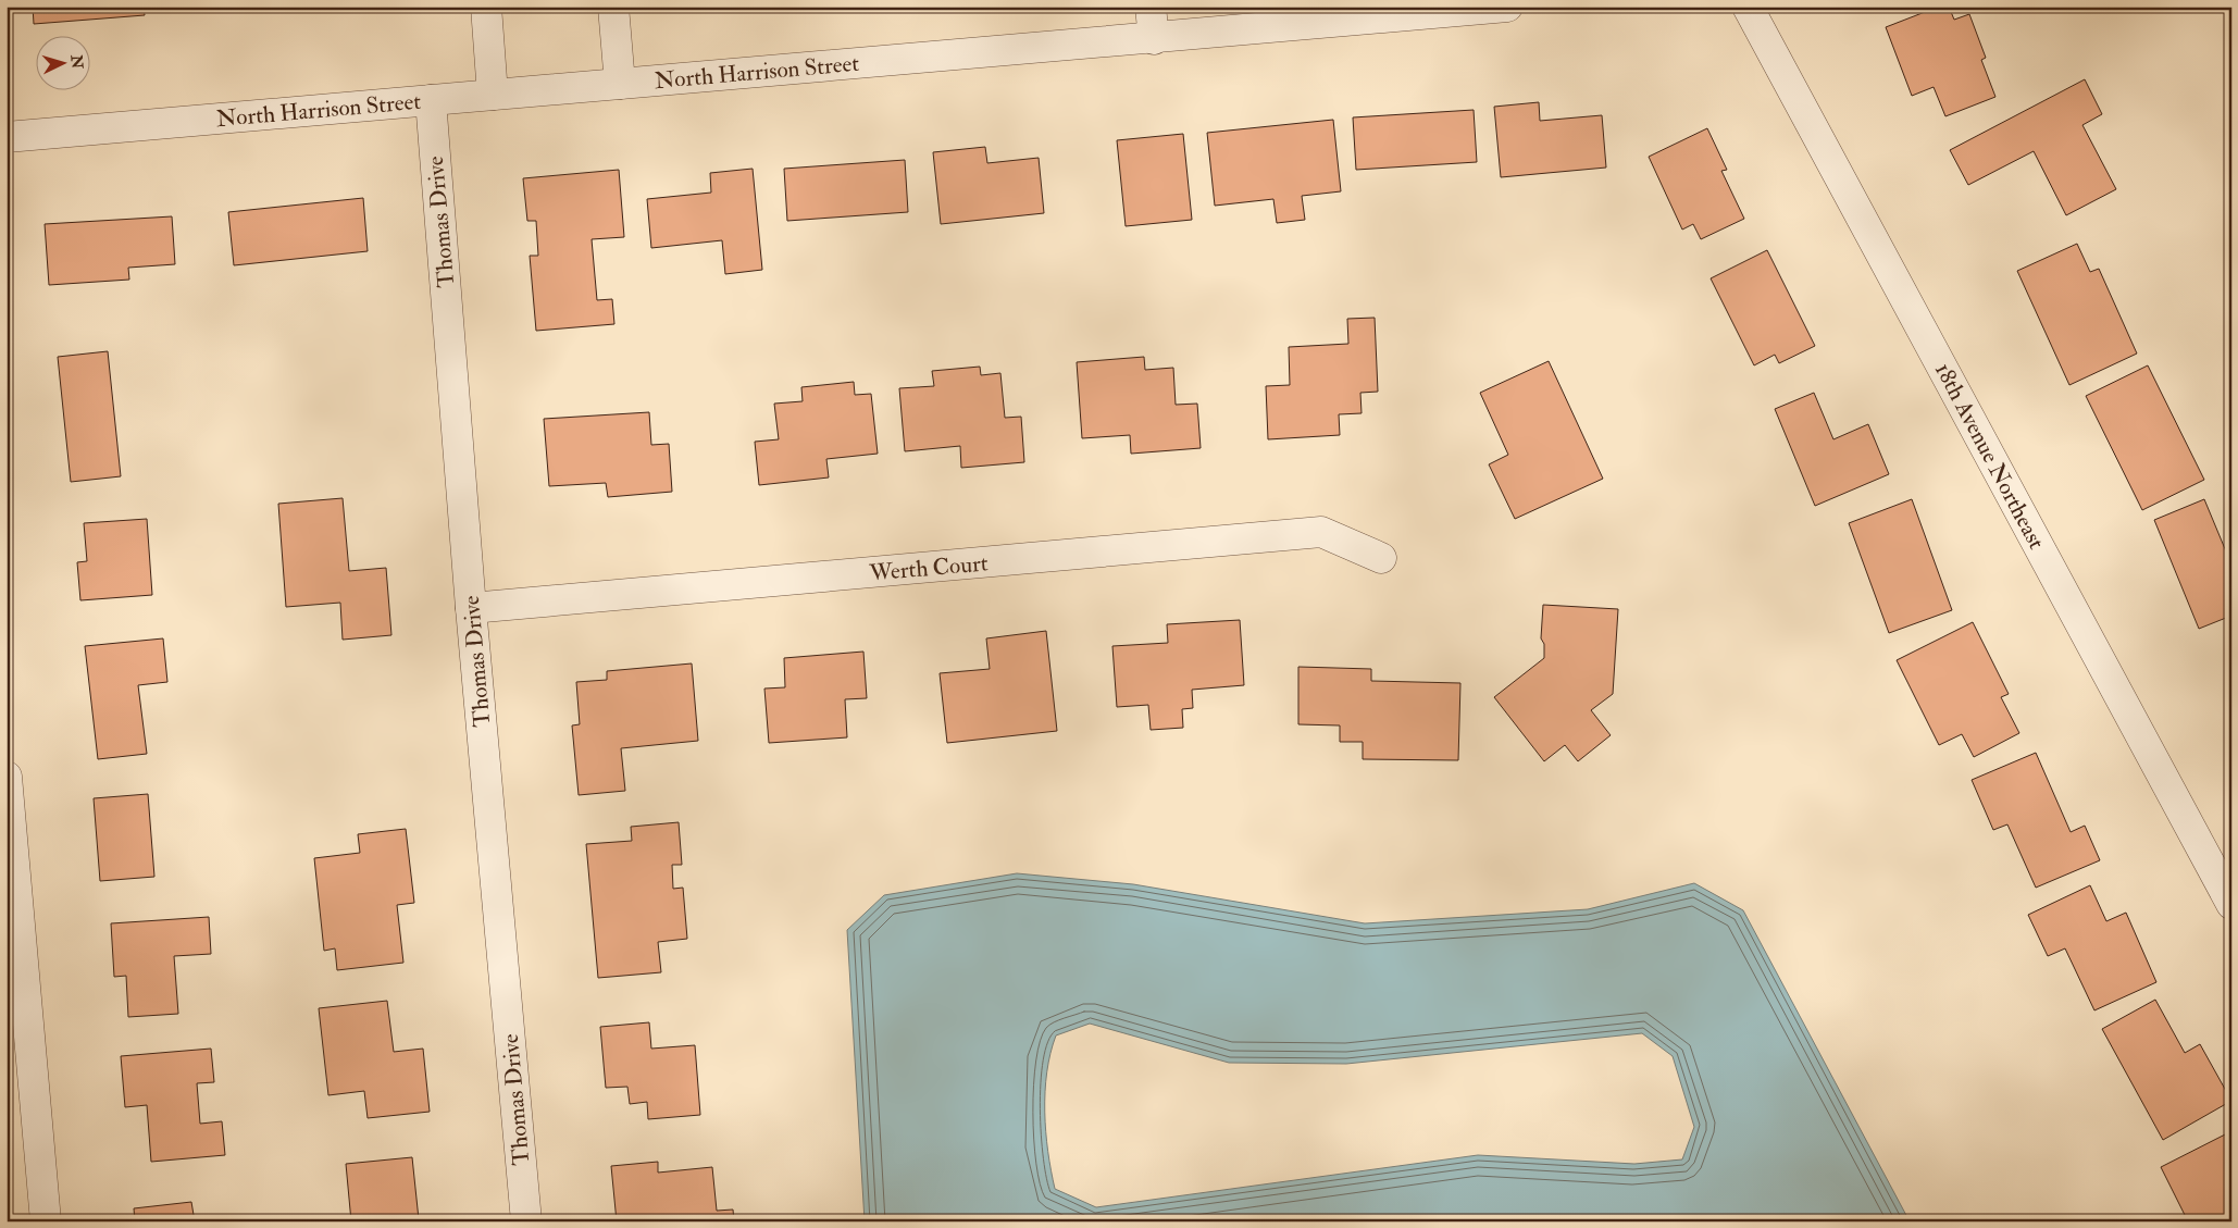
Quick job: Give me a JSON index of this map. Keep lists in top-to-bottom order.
{
  "streets": {
    "street": [
      "North Harrison Street",
      "Thomas Drive",
      "18th Avenue Northeast",
      "Werth Court"
    ]
  },
  "crossings": [
    ["North Harrison Street", "Thomas Drive"],
    ["Thomas Drive", "Werth Court"]
  ],
  "north": "right"
}
